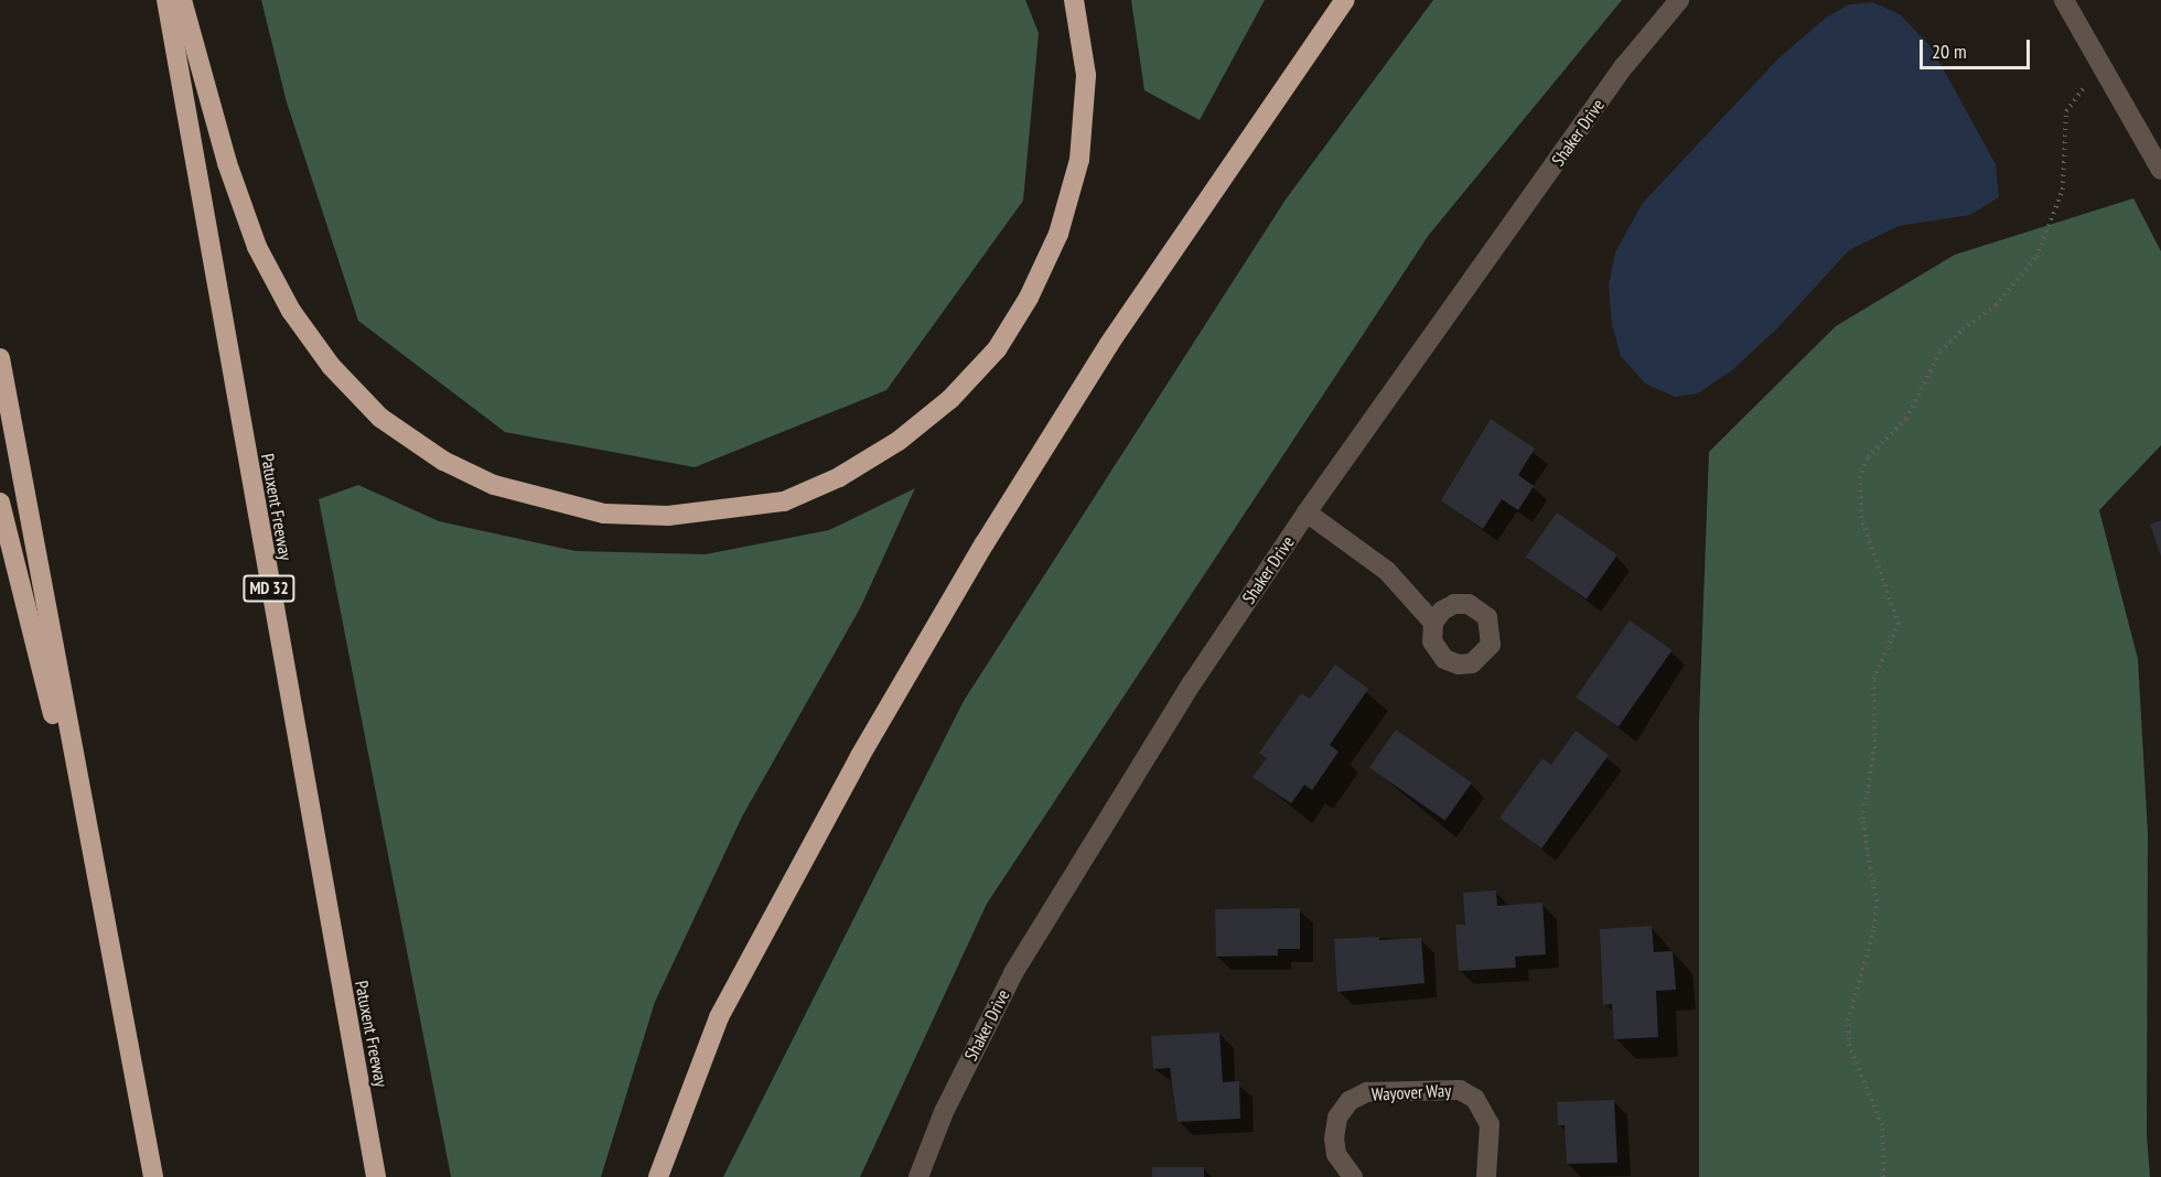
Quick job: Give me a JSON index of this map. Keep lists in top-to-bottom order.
{
  "streets": {
    "highway": ["Patuxent Freeway", "MD 32"],
    "street": ["Shaker Drive", "Wayover Way"]
  },
  "scale_bar": "20 m"
}
